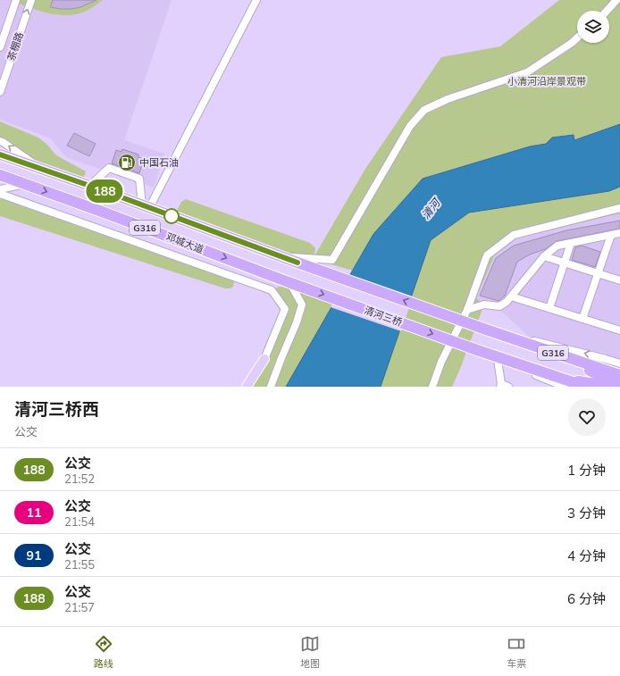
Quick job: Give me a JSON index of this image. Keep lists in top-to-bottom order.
{
  "streets": {
    "highway": ["G316", "邓城大道", "清河三桥"],
    "street": ["茶棚路"]
  },
  "crossings": [
    ["G316", "邓城大道"],
    ["G316", "清河三桥"],
    ["邓城大道", "清河三桥"]
  ],
  "one_way": ["清河三桥"],
  "water": ["清河"],
  "parks": ["小清河沿岸景观带"],
  "places": {
    "fuel station": ["中国石油"]
  },
  "lines": ["bus line 188"],
  "page": {
    "on_map": "188",
    "heading": ["清河三桥西", "公交"],
    "list": [
      {
        "mark": "188",
        "name": "公交",
        "note": "21:52",
        "value": "1 分钟"
      },
      {
        "mark": "11",
        "name": "公交",
        "note": "21:54",
        "value": "3 分钟"
      },
      {
        "mark": "91",
        "name": "公交",
        "note": "21:55",
        "value": "4 分钟"
      },
      {
        "mark": "188",
        "name": "公交",
        "note": "21:57",
        "value": "6 分钟"
      }
    ],
    "tabs": ["路线", "地图", "车票"]
  }
}
